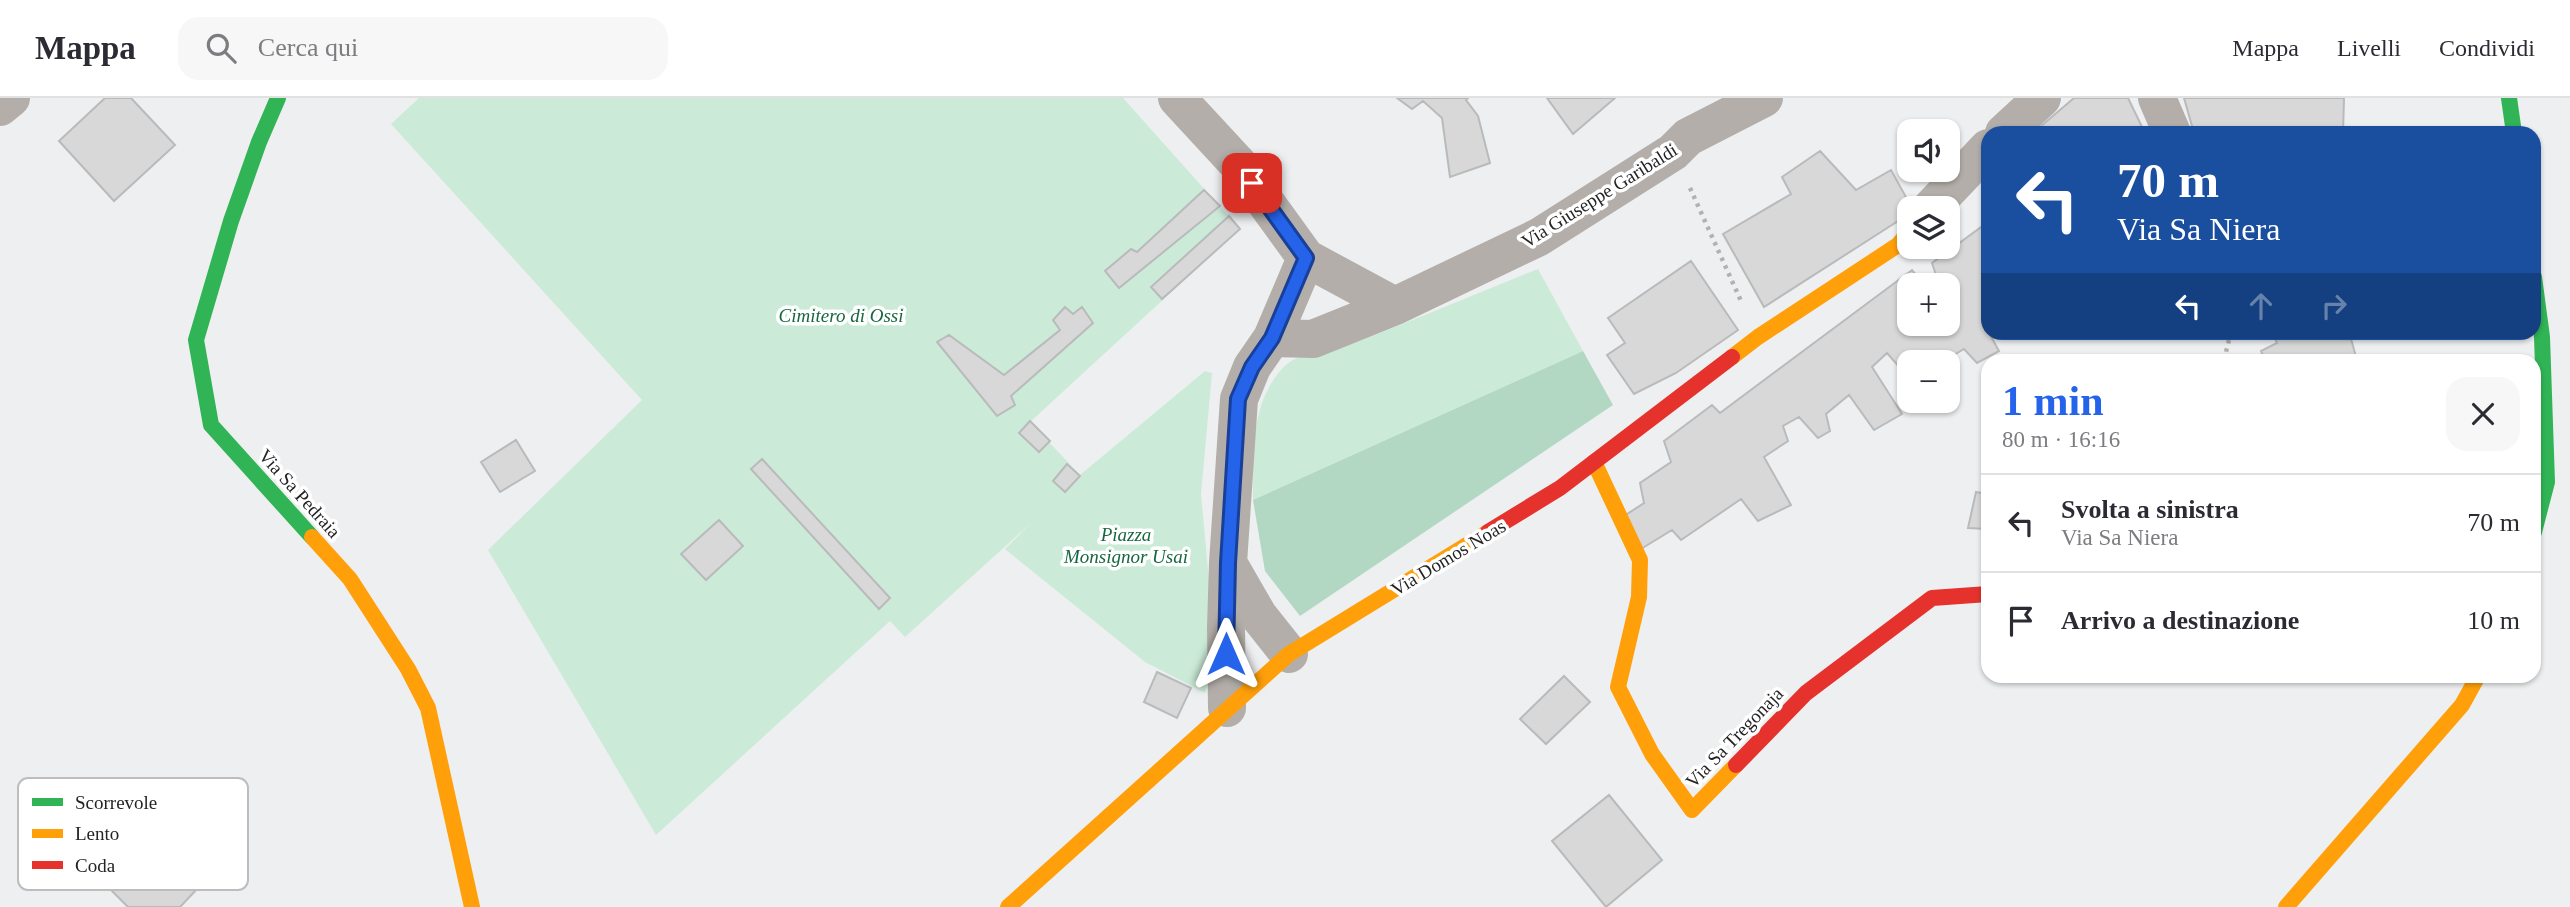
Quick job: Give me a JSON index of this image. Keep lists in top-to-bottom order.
{
  "streets": {
    "street": [
      "Via Giuseppe Garibaldi",
      "Via Sa Pedraia",
      "Via Domos Noas",
      "Via Sa Tregonaja"
    ]
  },
  "crossings": [
    ["Via Domos Noas", "Via Sa Tregonaja"]
  ],
  "parks": ["Cimitero di Ossi", "Piazza Monsignor Usai"],
  "legend": ["Scorrevole", "Lento", "Coda"],
  "page": {
    "header": "Mappa",
    "search": "Cerca qui",
    "nav": ["Mappa", "Livelli", "Condividi"],
    "map_buttons": ["+", "−"],
    "turn": ["70 m", "Via Sa Niera"],
    "heading": ["1 min", "80 m · 16:16"],
    "list": [
      {
        "name": "Svolta a sinistra",
        "note": "Via Sa Niera",
        "value": "70 m"
      },
      {
        "name": "Arrivo a destinazione",
        "value": "10 m"
      }
    ]
  }
}
